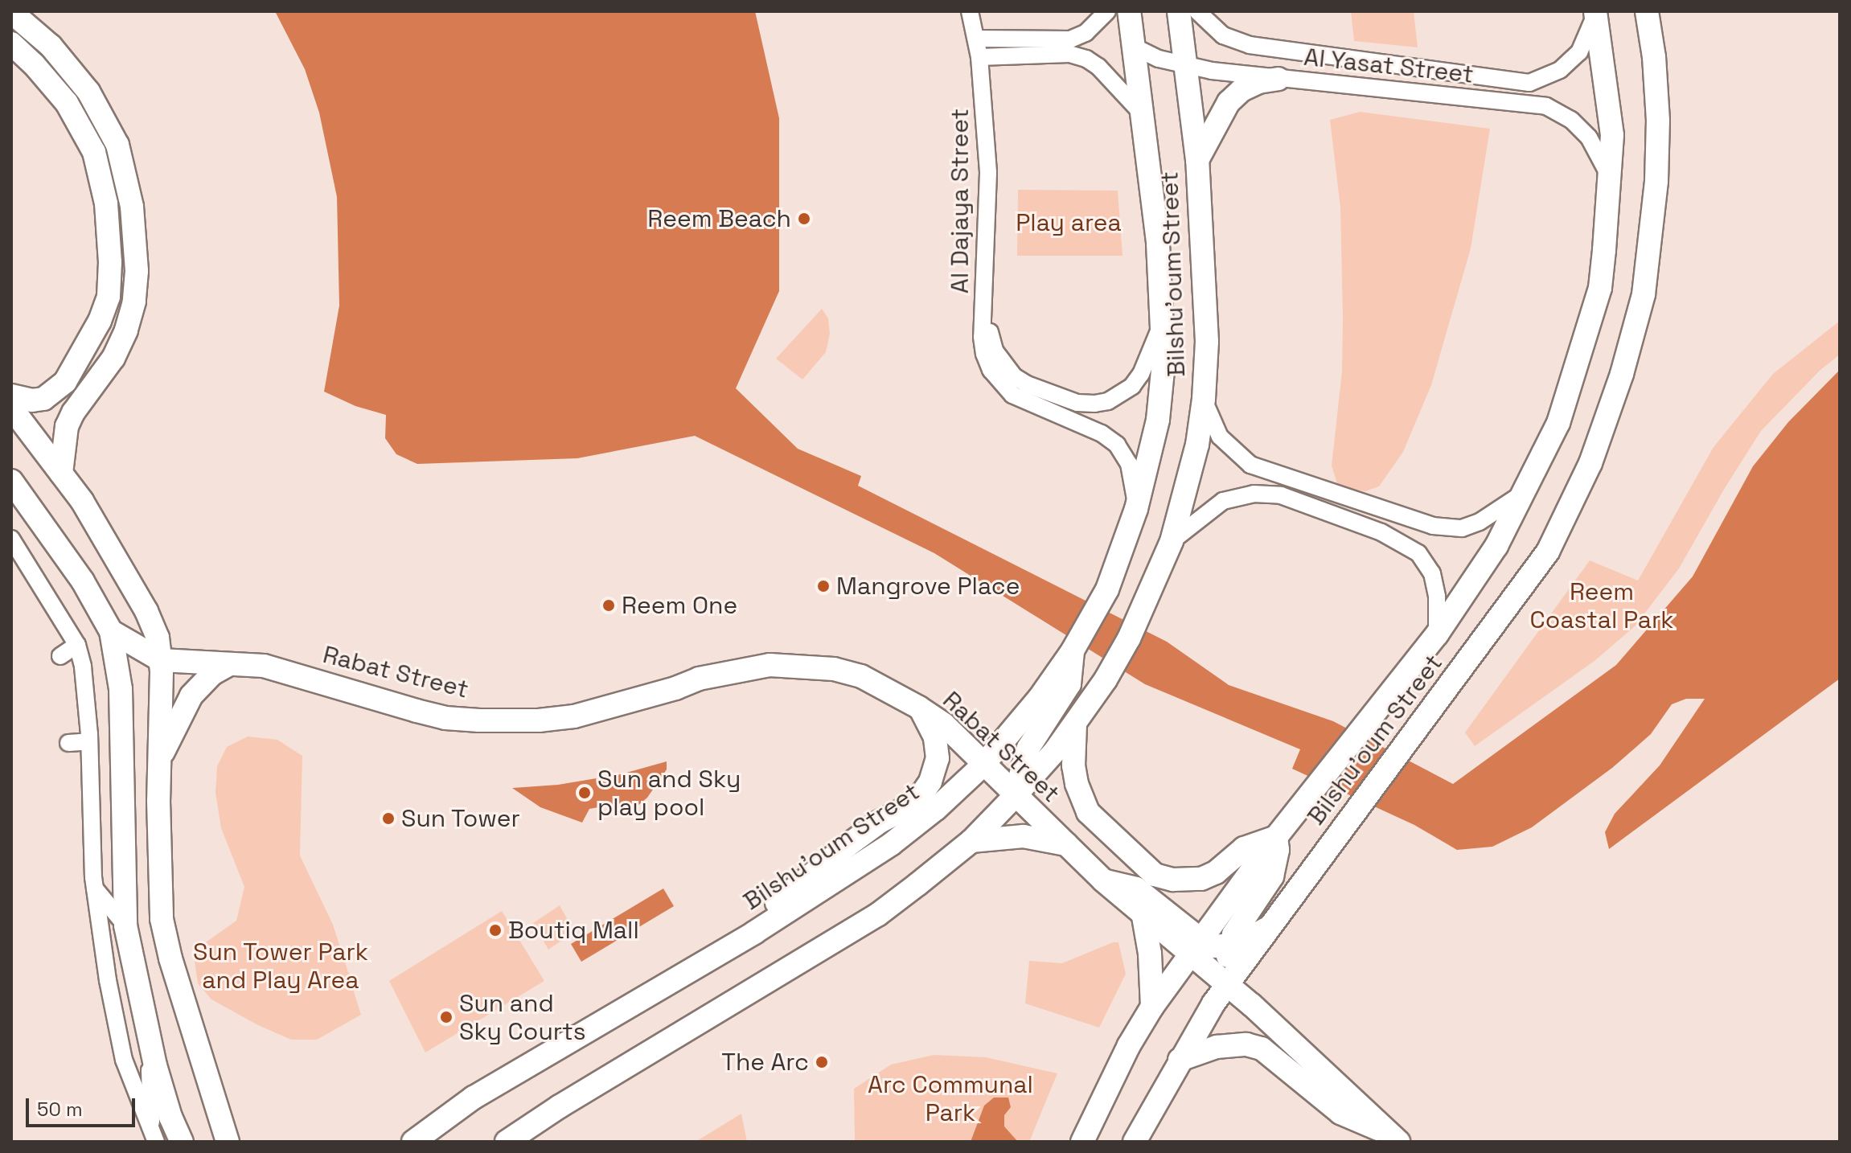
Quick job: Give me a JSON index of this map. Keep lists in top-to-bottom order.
{
  "streets": {
    "main road": ["Bilshu'oum Street", "Rabat Street"],
    "street": ["Al Yasat Street", "Al Dajaya Street"]
  },
  "crossings": [
    ["Al Yasat Street", "Bilshu'oum Street"],
    ["Al Dajaya Street", "Bilshu'oum Street"],
    ["Bilshu'oum Street", "Rabat Street"]
  ],
  "parks": [
    "Play area",
    "Reem Coastal Park",
    "Sun Tower Park and Play Area",
    "Arc Communal Park"
  ],
  "places": [
    "Reem Beach",
    "Mangrove Place",
    "Reem One",
    "Sun and Sky play pool",
    "Sun Tower",
    "Boutiq Mall",
    "Sun and Sky Courts",
    "The Arc"
  ],
  "scale_bar": "50 m"
}
